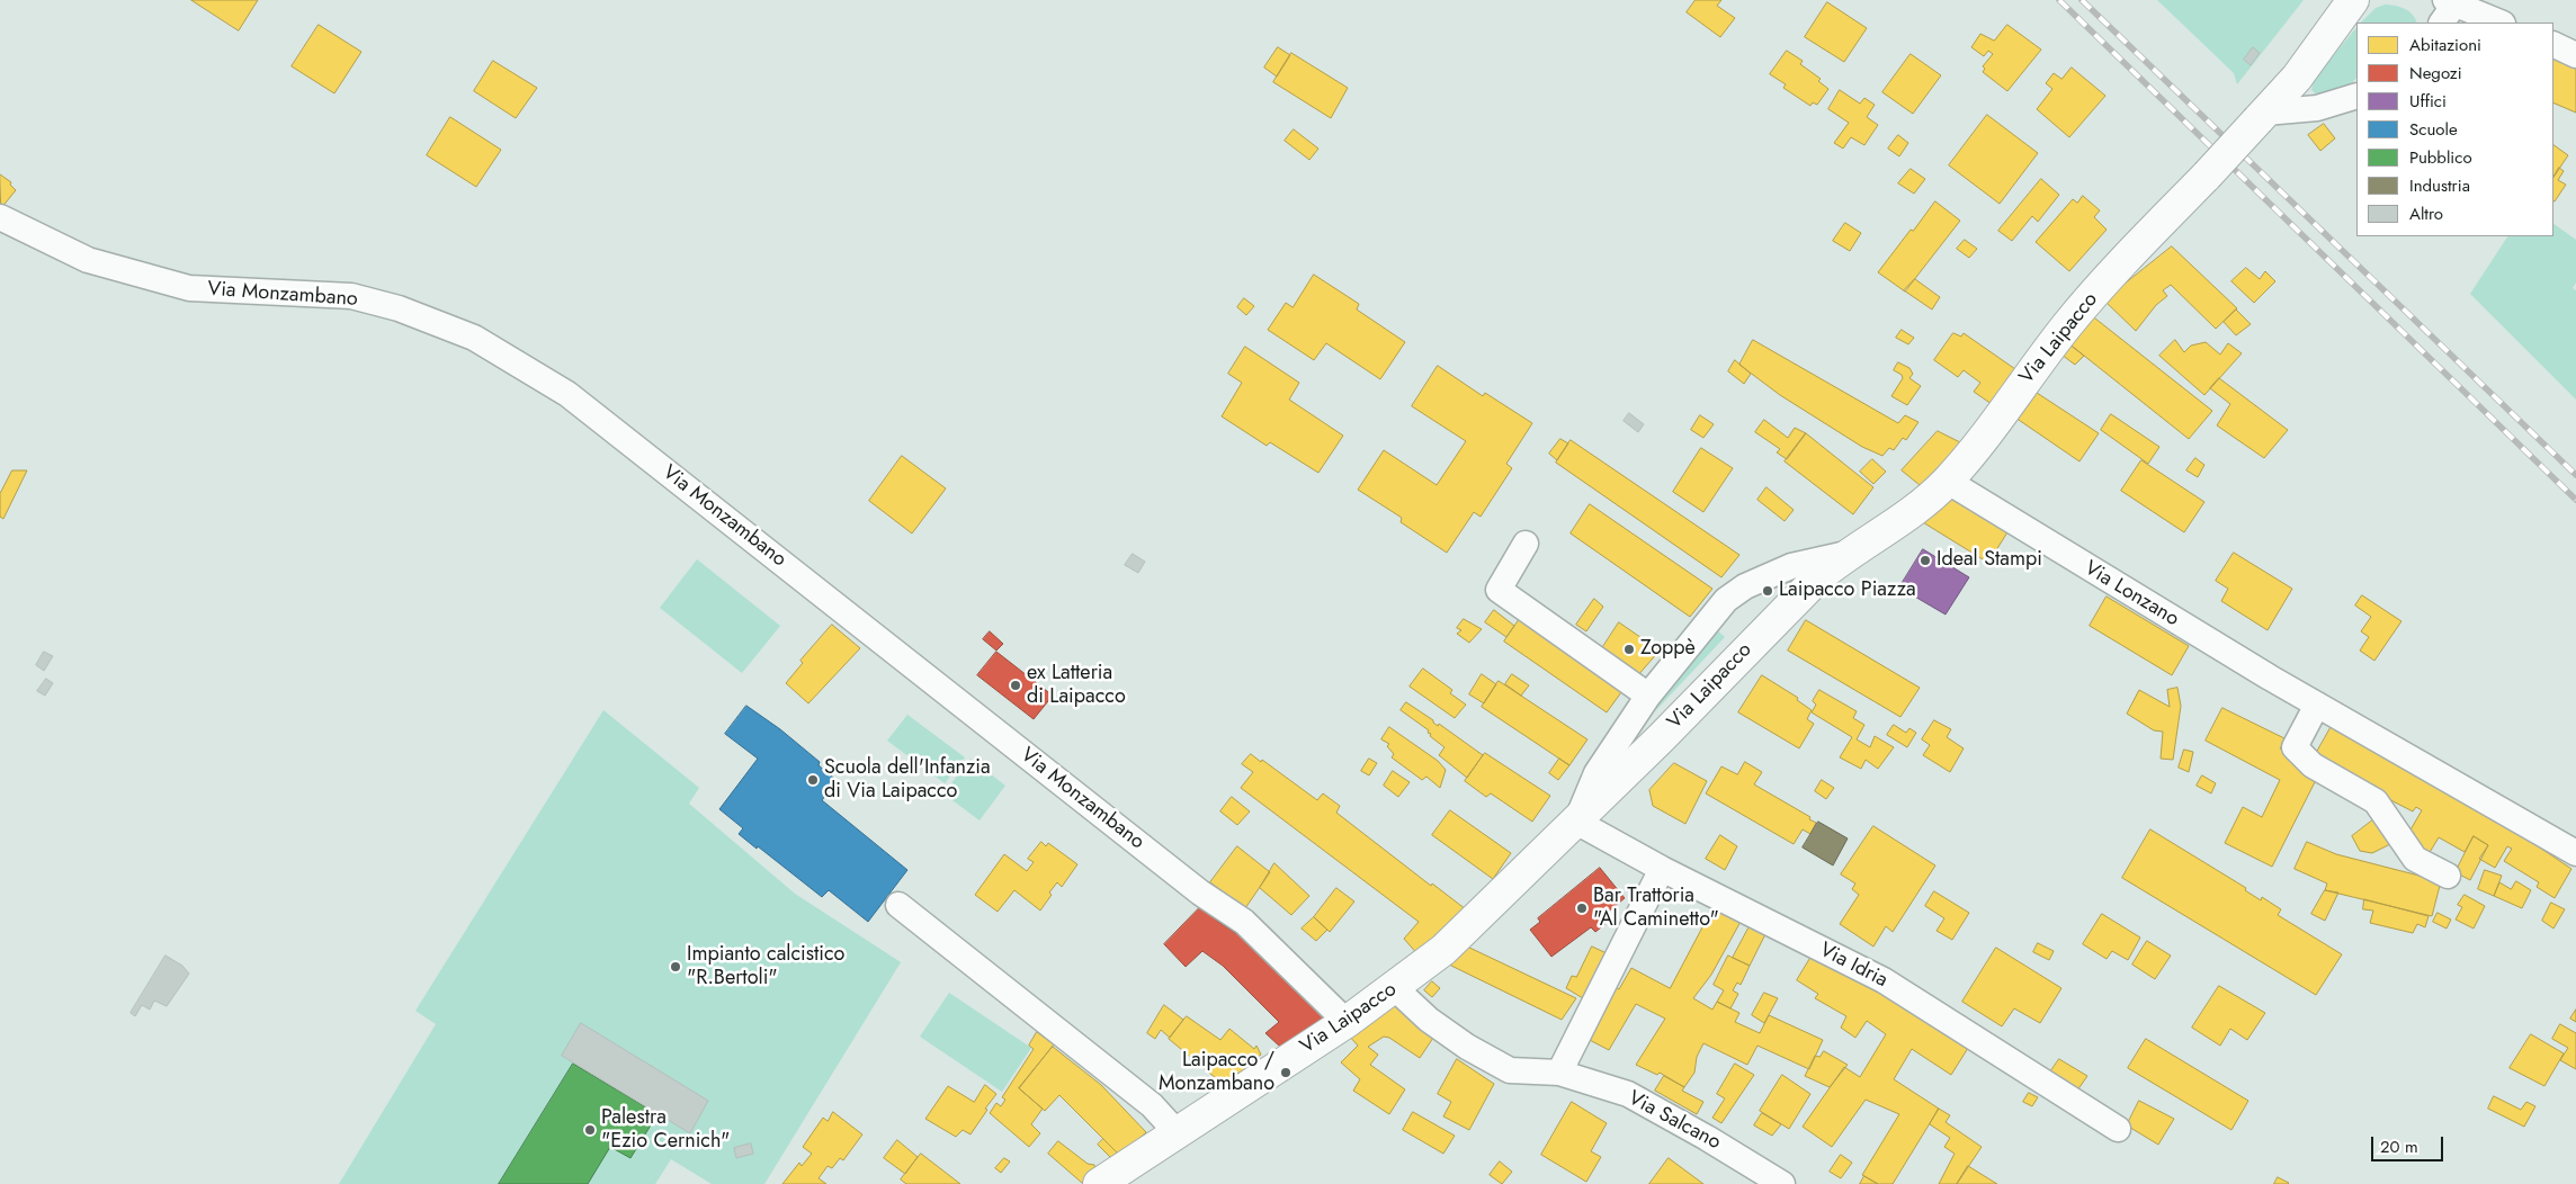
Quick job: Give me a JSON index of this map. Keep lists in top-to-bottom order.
{
  "streets": {
    "street": [
      "Via Monzambano",
      "Via Laipacco",
      "Via Lonzano",
      "Via Idria",
      "Via Salcano"
    ]
  },
  "crossings": [
    ["Via Monzambano", "Via Laipacco"],
    ["Via Laipacco", "Via Lonzano"],
    ["Via Laipacco", "Via Idria"],
    ["Via Laipacco", "Via Salcano"]
  ],
  "places": [
    "Ideal Stampi",
    "Laipacco Piazza",
    "Zoppè",
    "ex Latteria di Laipacco",
    "Scuola dell'Infanzia di Via Laipacco",
    "Bar Trattoria \"Al Caminetto\"",
    "Impianto calcistico \"R.Bertoli\"",
    "Laipacco / Monzambano",
    "Palestra \"Ezio Cernich\""
  ],
  "legend": [
    "Abitazioni",
    "Negozi",
    "Uffici",
    "Scuole",
    "Pubblico",
    "Industria",
    "Altro"
  ],
  "scale_bar": "20 m"
}
